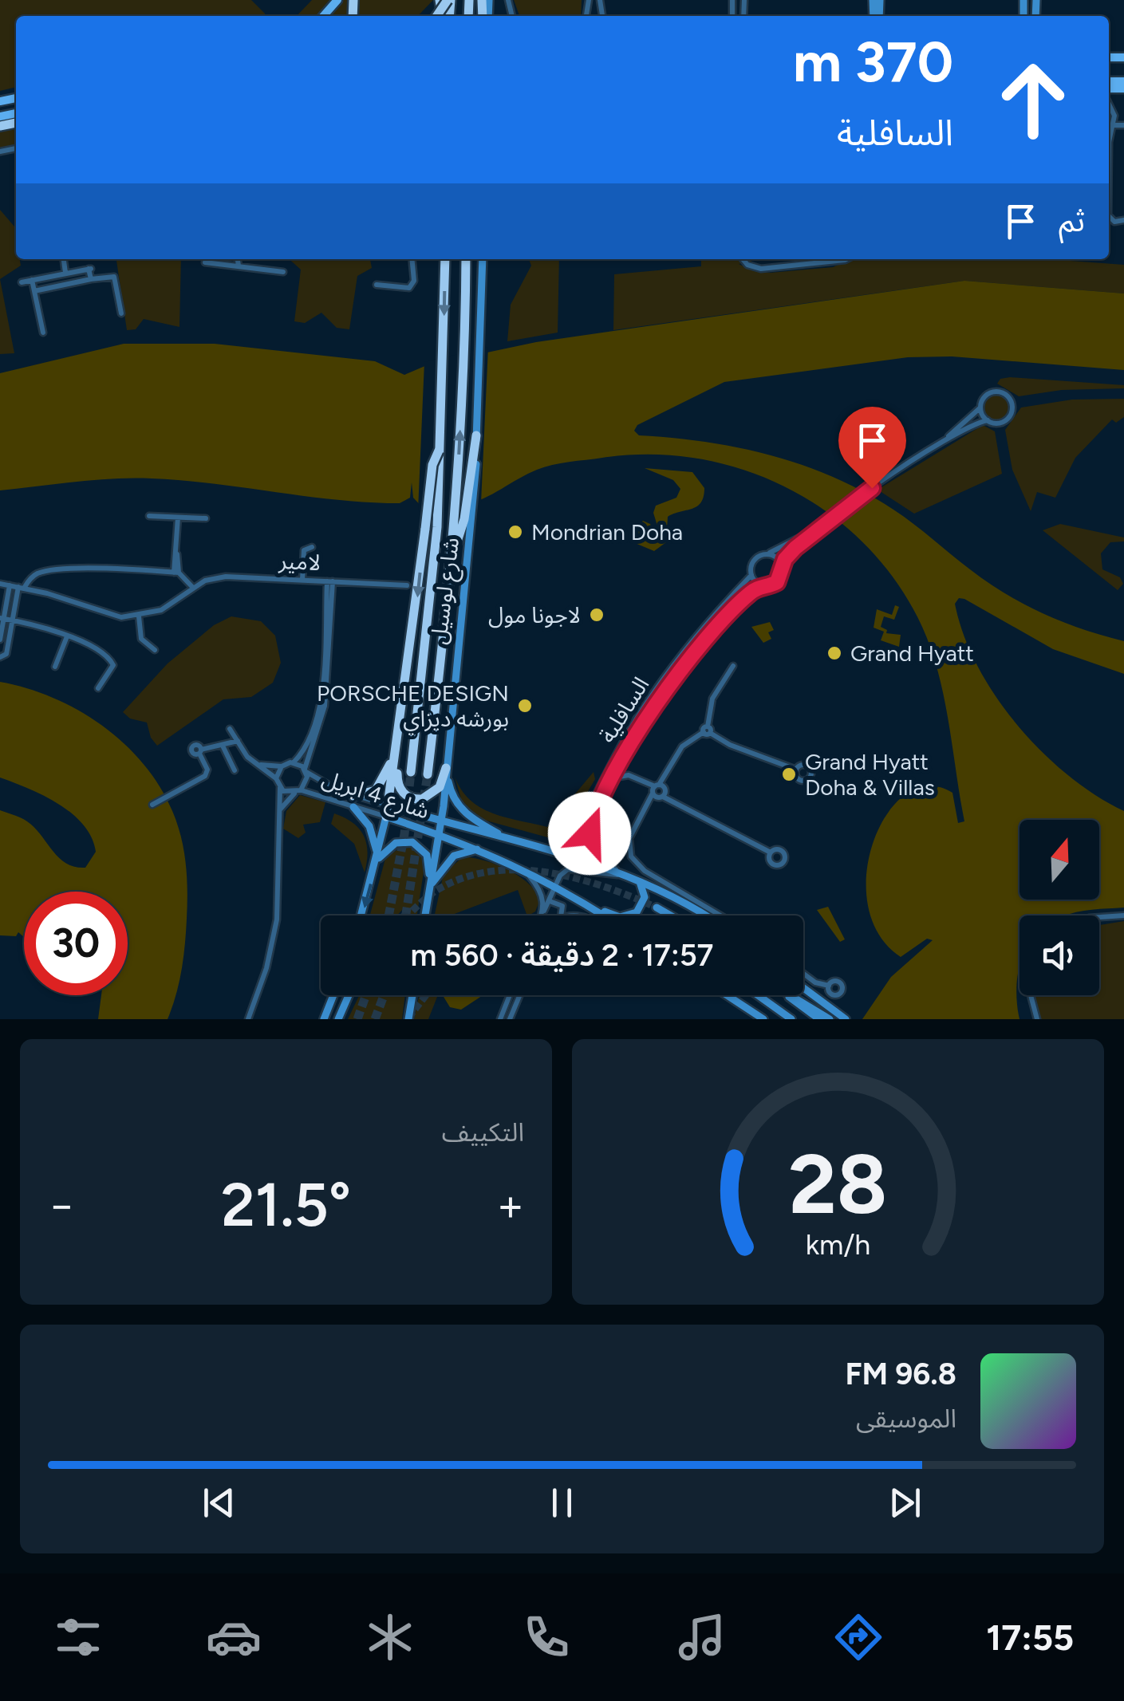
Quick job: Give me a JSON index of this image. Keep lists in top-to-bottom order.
{
  "streets": {
    "highway": ["شارع لوسيل"],
    "street": ["لامير", "السافلية", "شارع 4 ابريل"]
  },
  "crossings": [
    ["لامير", "شارع 4 ابريل"],
    ["شارع لوسيل", "السافلية"],
    ["شارع لوسيل", "شارع 4 ابريل"],
    ["السافلية", "شارع 4 ابريل"]
  ],
  "places": [
    "Mondrian Doha",
    "لاجونا مول",
    "Grand Hyatt",
    "PORSCHE DESIGN بورشه ديزاي",
    "Grand Hyatt Doha & Villas"
  ],
  "north": "top",
  "page": {
    "turn": ["370 m", "السافلية"],
    "then": "ثم",
    "limit": "30",
    "trip": "17:57 · 2 دقيقة · 560 m",
    "tile": "التكييف",
    "heat": ["−", "21.5°", "+"],
    "song": ["96.8 FM", "الموسيقى"],
    "tabs": "17:55",
    "gauge": ["28", "km/h"]
  }
}
